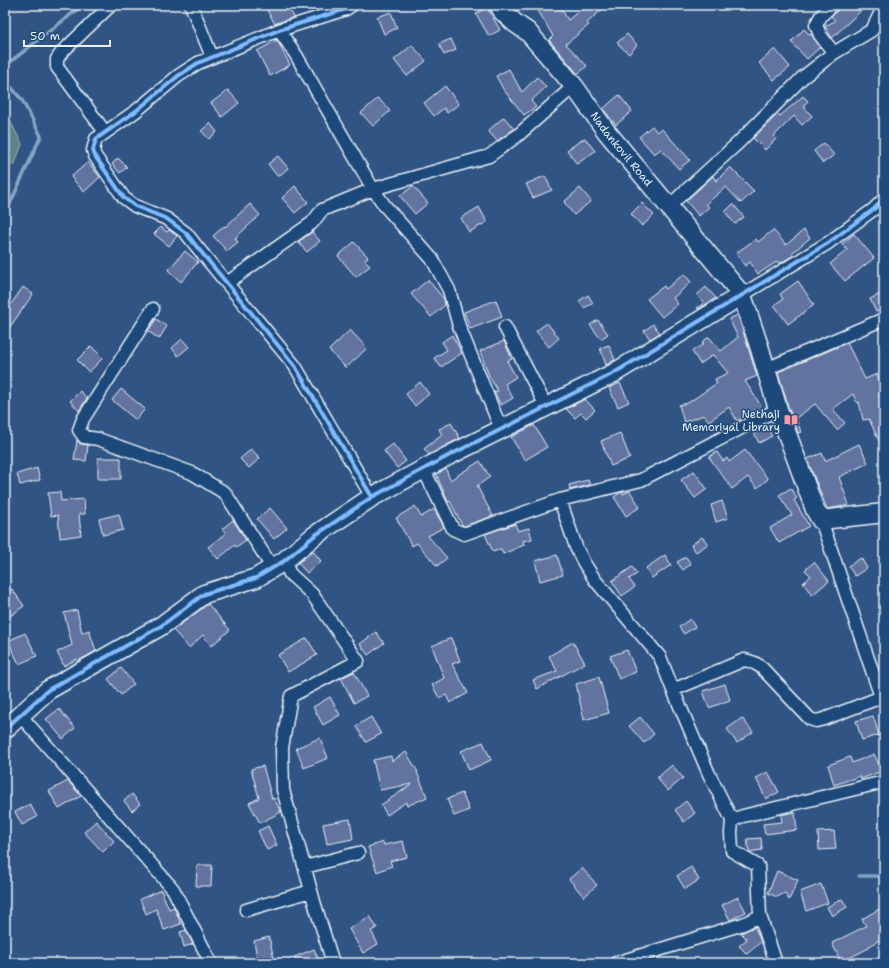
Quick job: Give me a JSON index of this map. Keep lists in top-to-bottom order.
{
  "streets": {
    "street": ["Nadankovil Road"]
  },
  "places": {
    "library": ["Nethaji Memoriyal Library"]
  },
  "scale_bar": "50 m"
}
